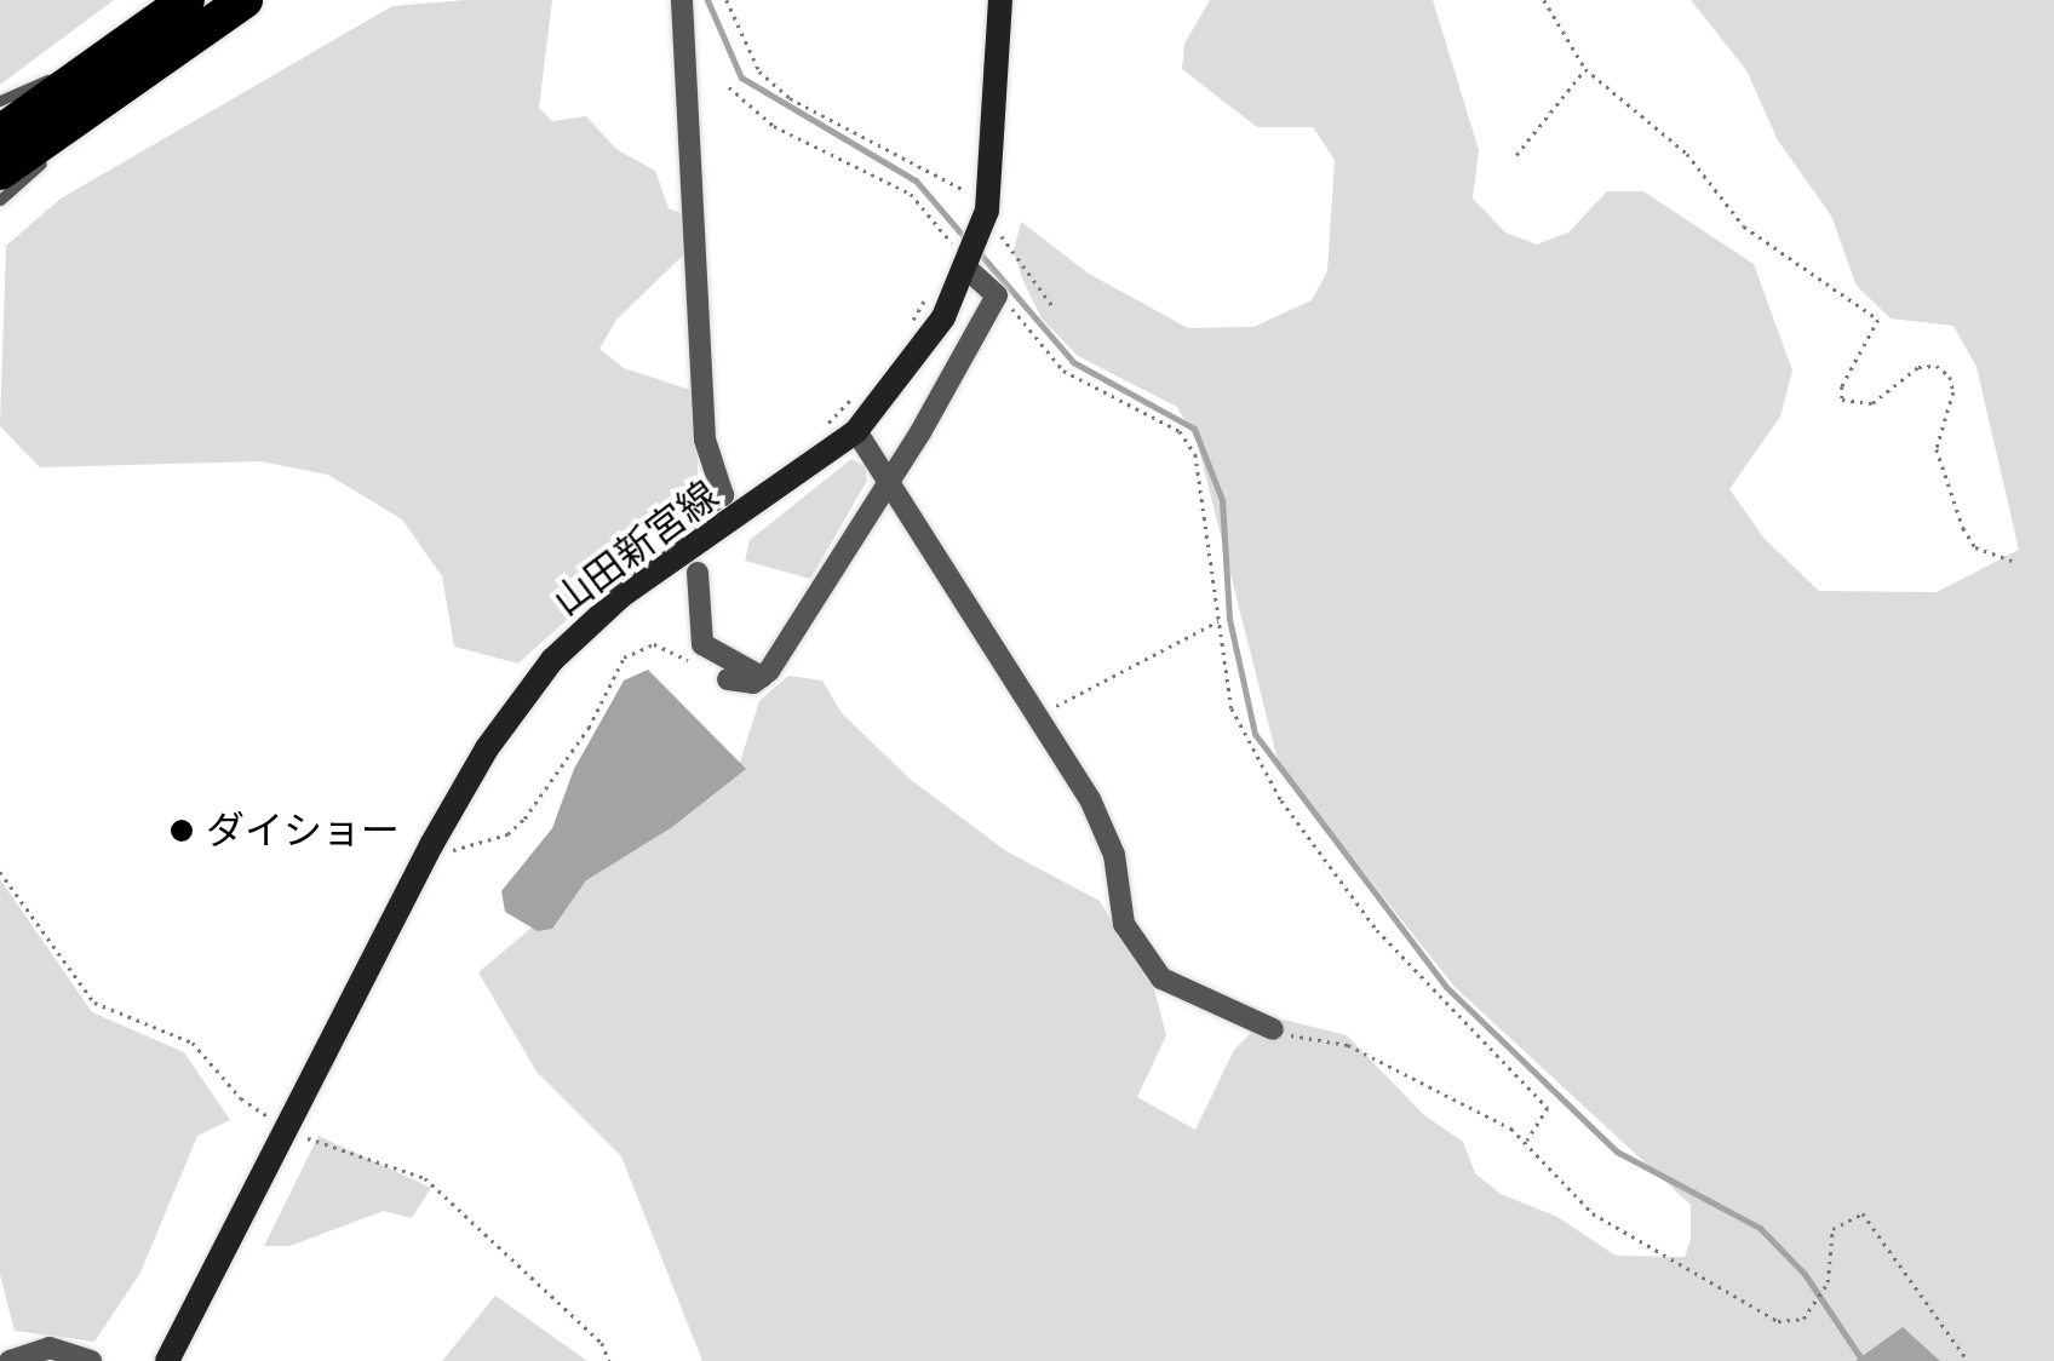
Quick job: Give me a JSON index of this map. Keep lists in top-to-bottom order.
{
  "streets": {
    "main road": ["山田新宮線"]
  },
  "places": ["ダイショー"]
}
